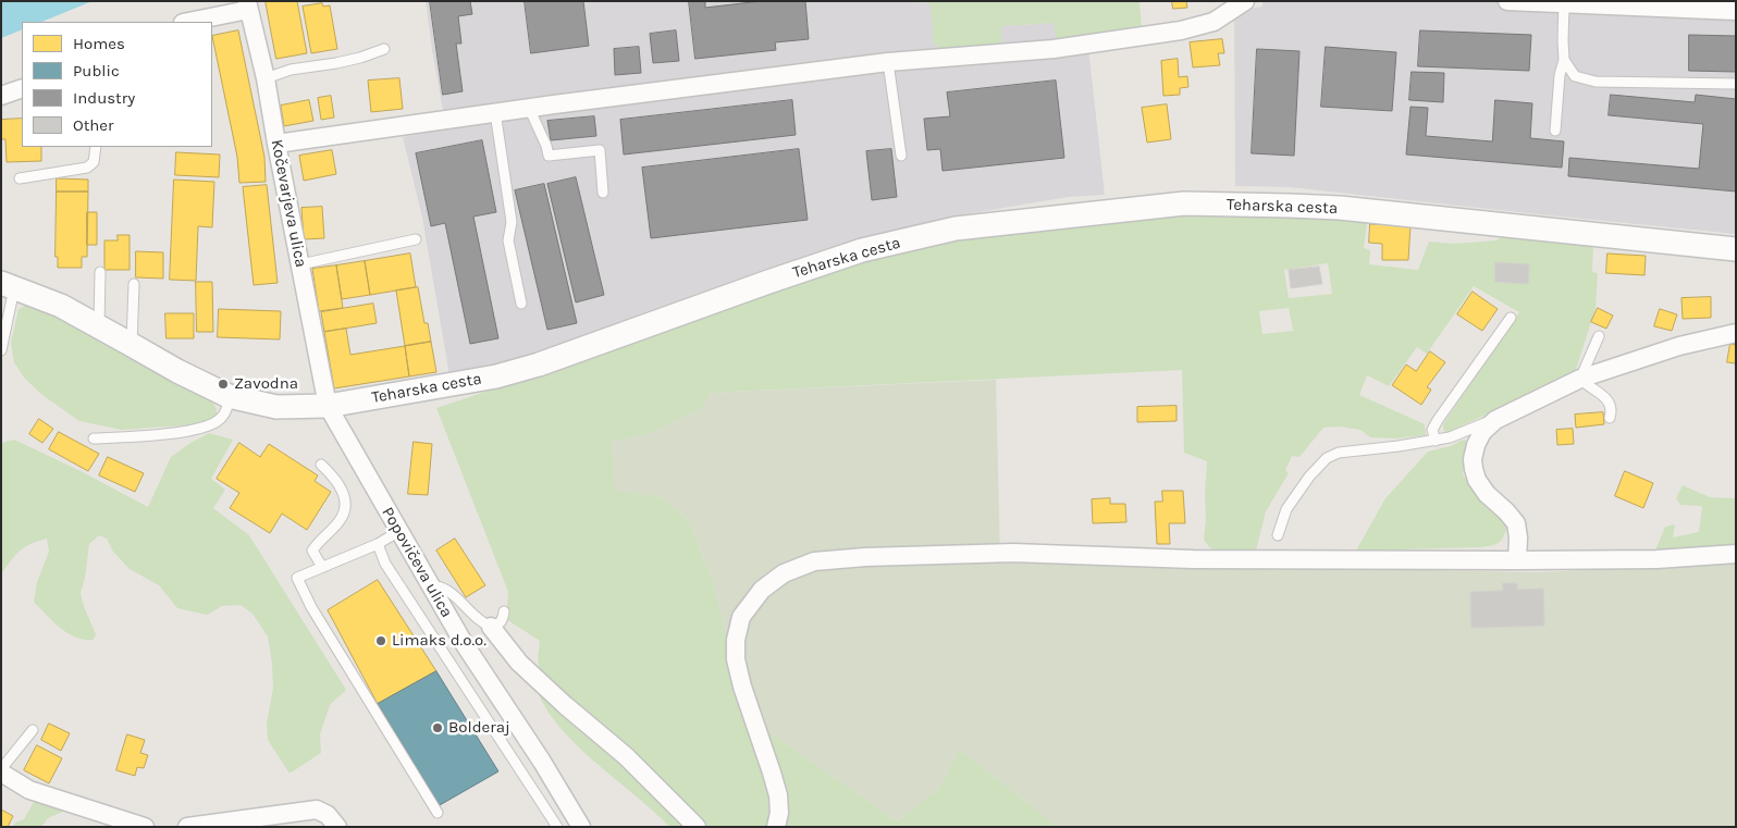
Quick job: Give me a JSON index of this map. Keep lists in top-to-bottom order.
{
  "streets": {
    "street": ["Kočevarjeva ulica", "Teharska cesta", "Popovičeva ulica"]
  },
  "crossings": [
    ["Kočevarjeva ulica", "Teharska cesta"],
    ["Kočevarjeva ulica", "Popovičeva ulica"],
    ["Teharska cesta", "Popovičeva ulica"]
  ],
  "places": ["Zavodna", "Limaks d.o.o.", "Bolderaj"],
  "legend": [
    "Homes",
    "Public",
    "Industry",
    "Other"
  ]
}
